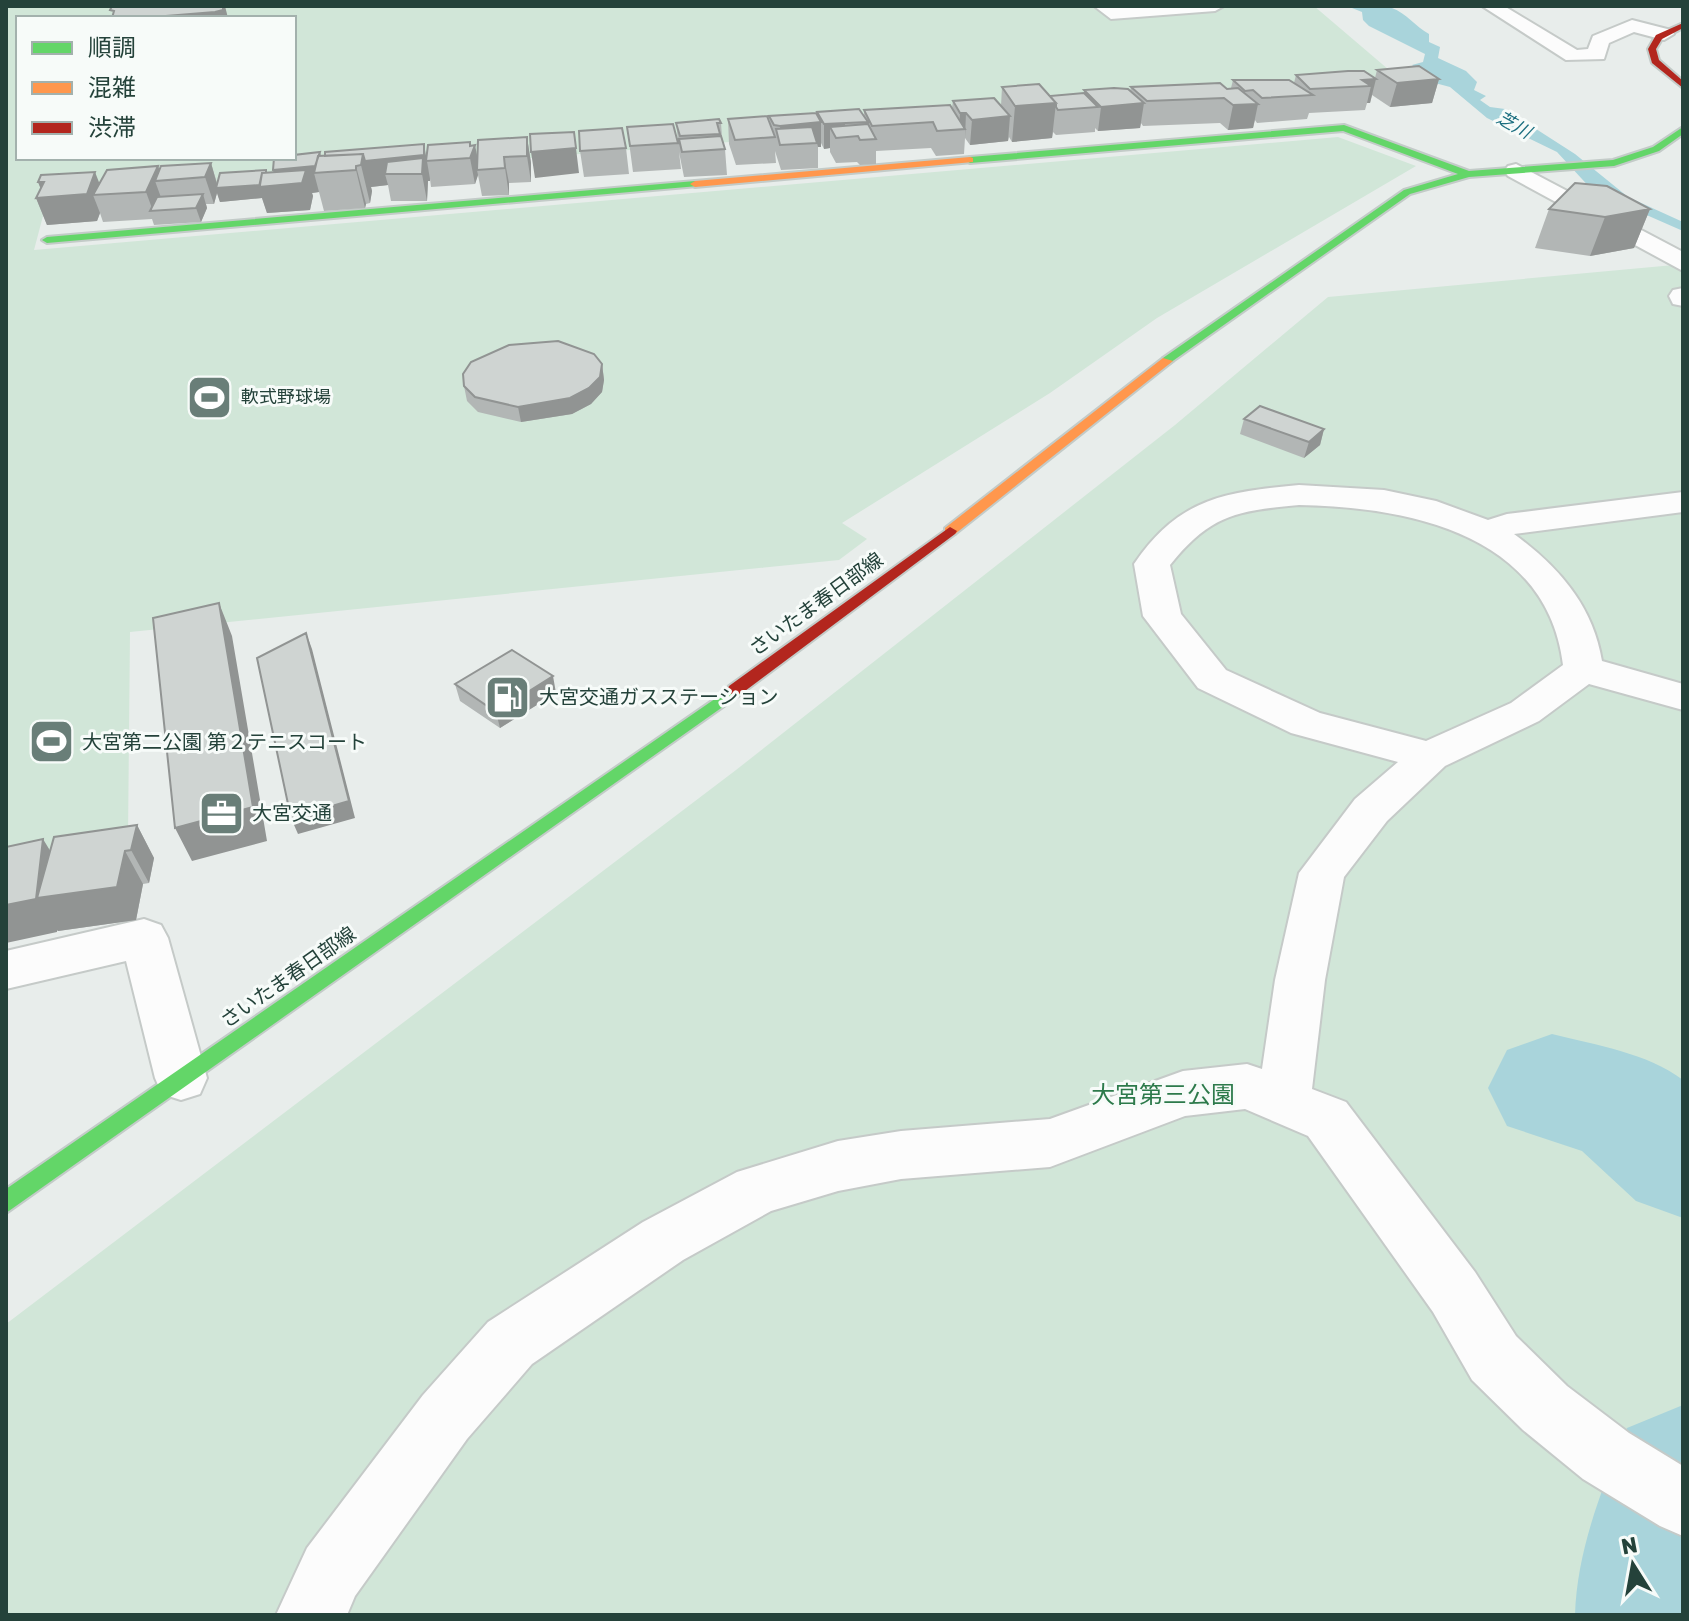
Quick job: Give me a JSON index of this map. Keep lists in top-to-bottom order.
{
  "streets": {
    "main road": ["さいたま春日部線"]
  },
  "water": ["芝川"],
  "parks": ["大宮第三公園"],
  "places": {
    "sports": ["軟式野球場", "大宮第二公園 第２テニスコート"],
    "fuel station": ["大宮交通ガスステーション"],
    "office": ["大宮交通"]
  },
  "legend": ["順調", "混雑", "渋滞"],
  "north": "top"
}
